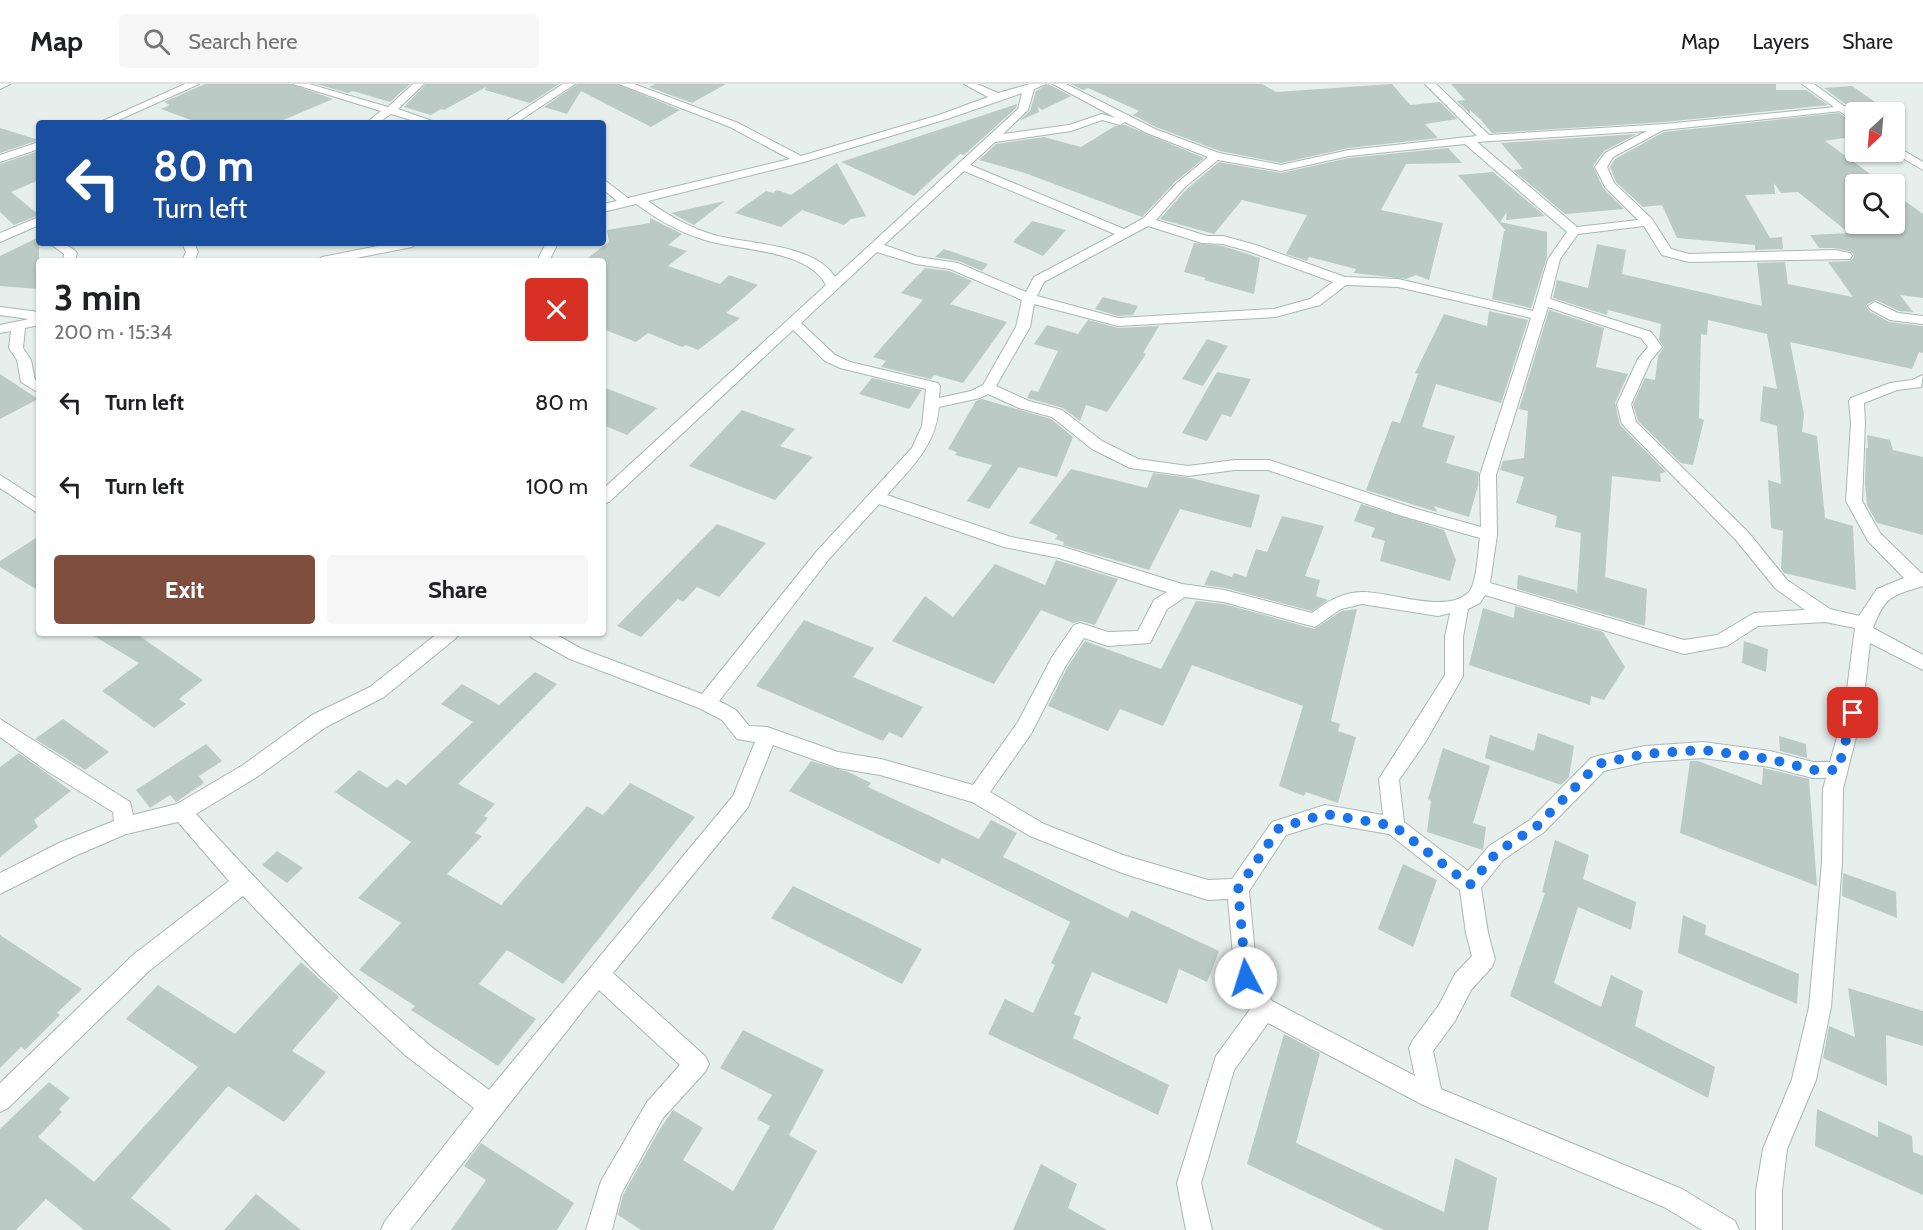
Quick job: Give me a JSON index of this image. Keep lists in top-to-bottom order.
{
  "north": "bottom left",
  "page": {
    "header": "Map",
    "search": "Search here",
    "nav": ["Map", "Layers", "Share"],
    "turn": ["80 m", "Turn left"],
    "heading": ["3 min", "200 m · 15:34"],
    "list": [
      {
        "name": "Turn left",
        "value": "80 m"
      },
      {
        "name": "Turn left",
        "value": "100 m"
      }
    ],
    "buttons": ["Exit", "Share"]
  }
}
